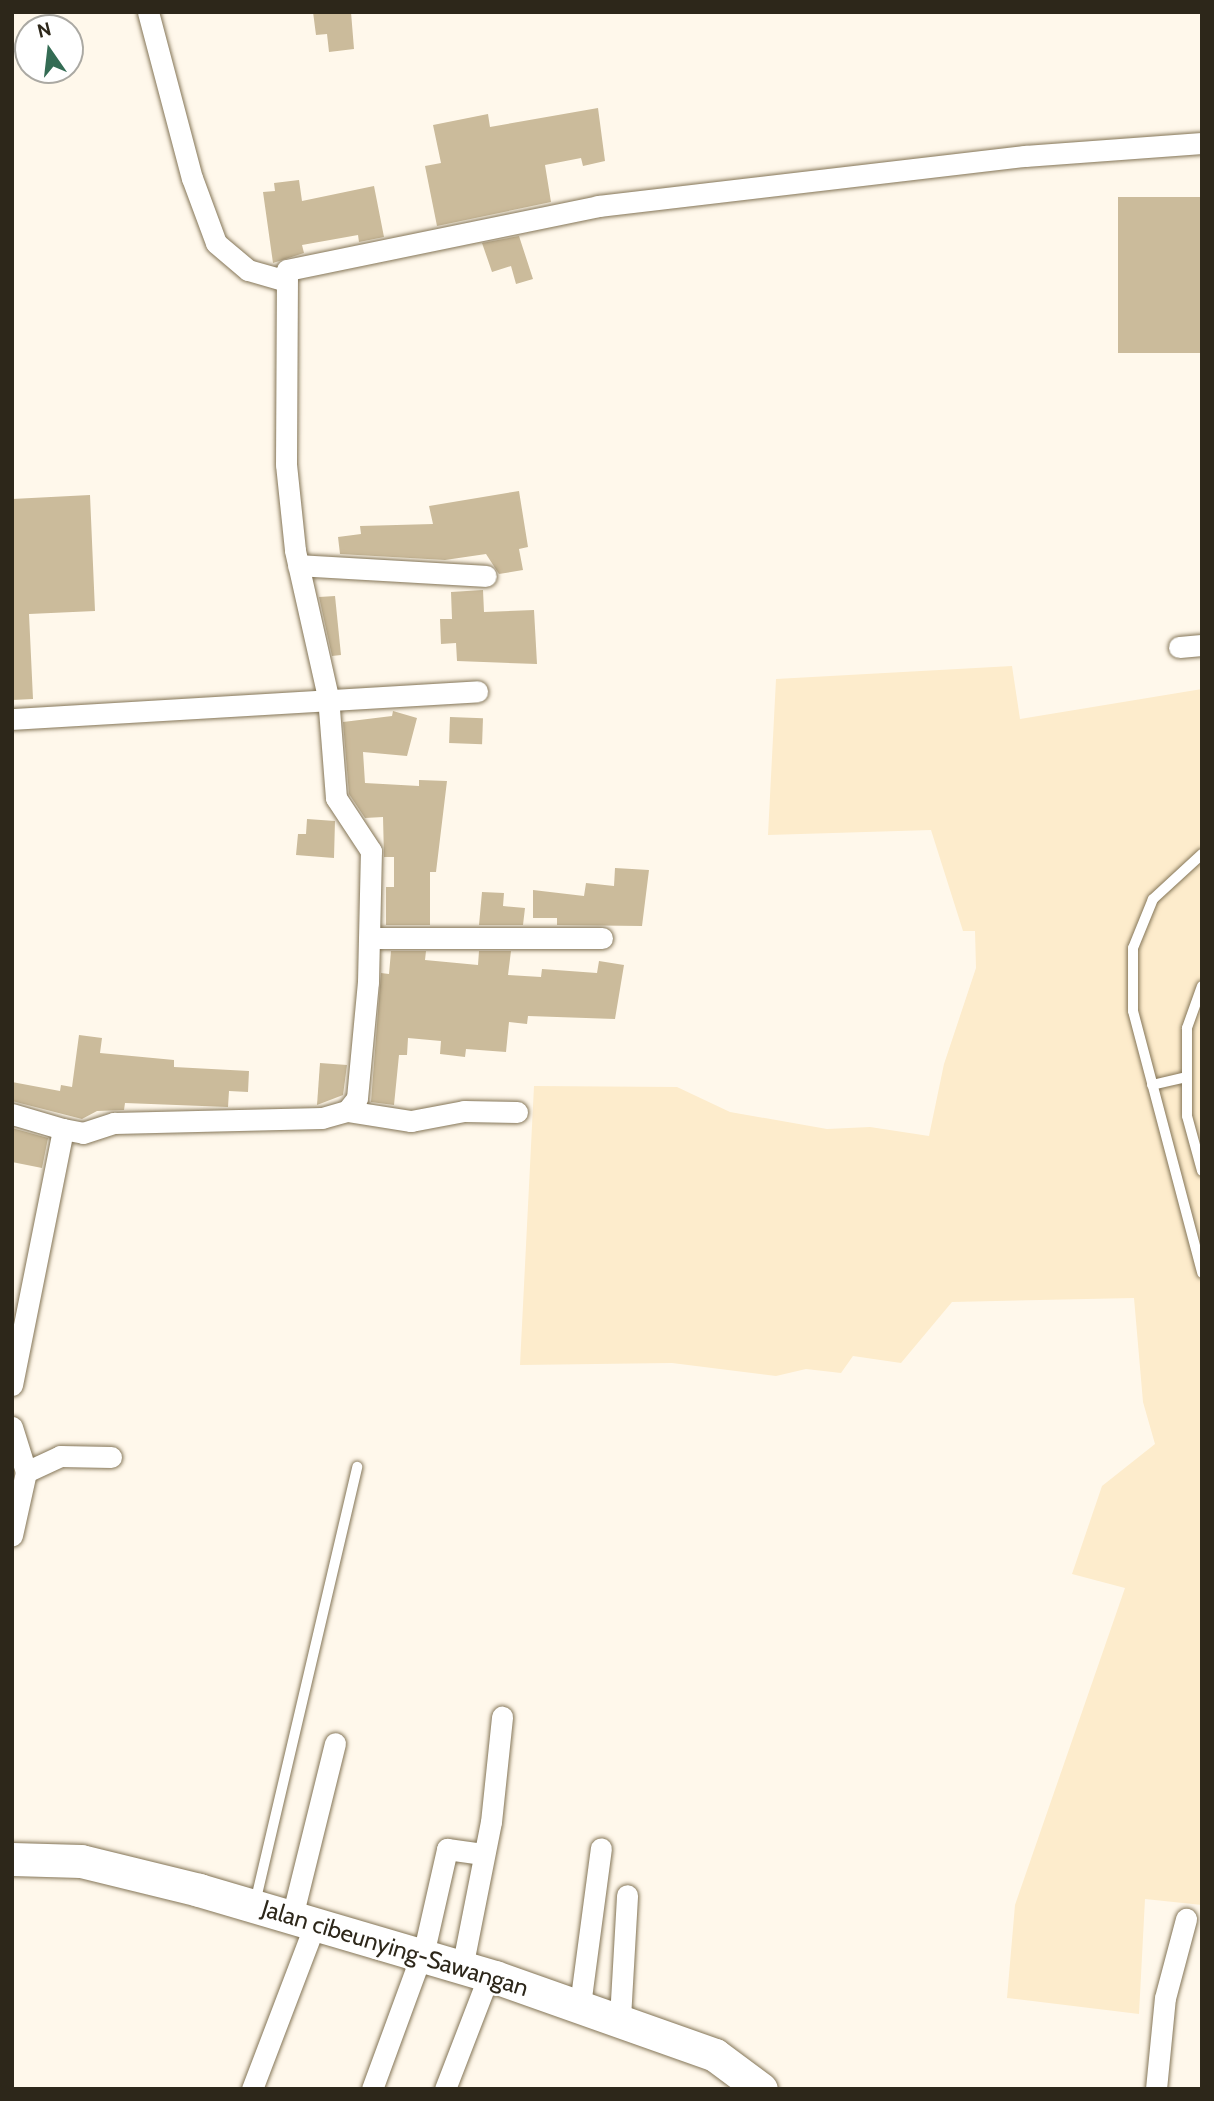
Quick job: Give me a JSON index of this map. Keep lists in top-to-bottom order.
{
  "streets": {
    "main road": ["Jalan cibeunying-Sawangan"]
  },
  "north": "top"
}
